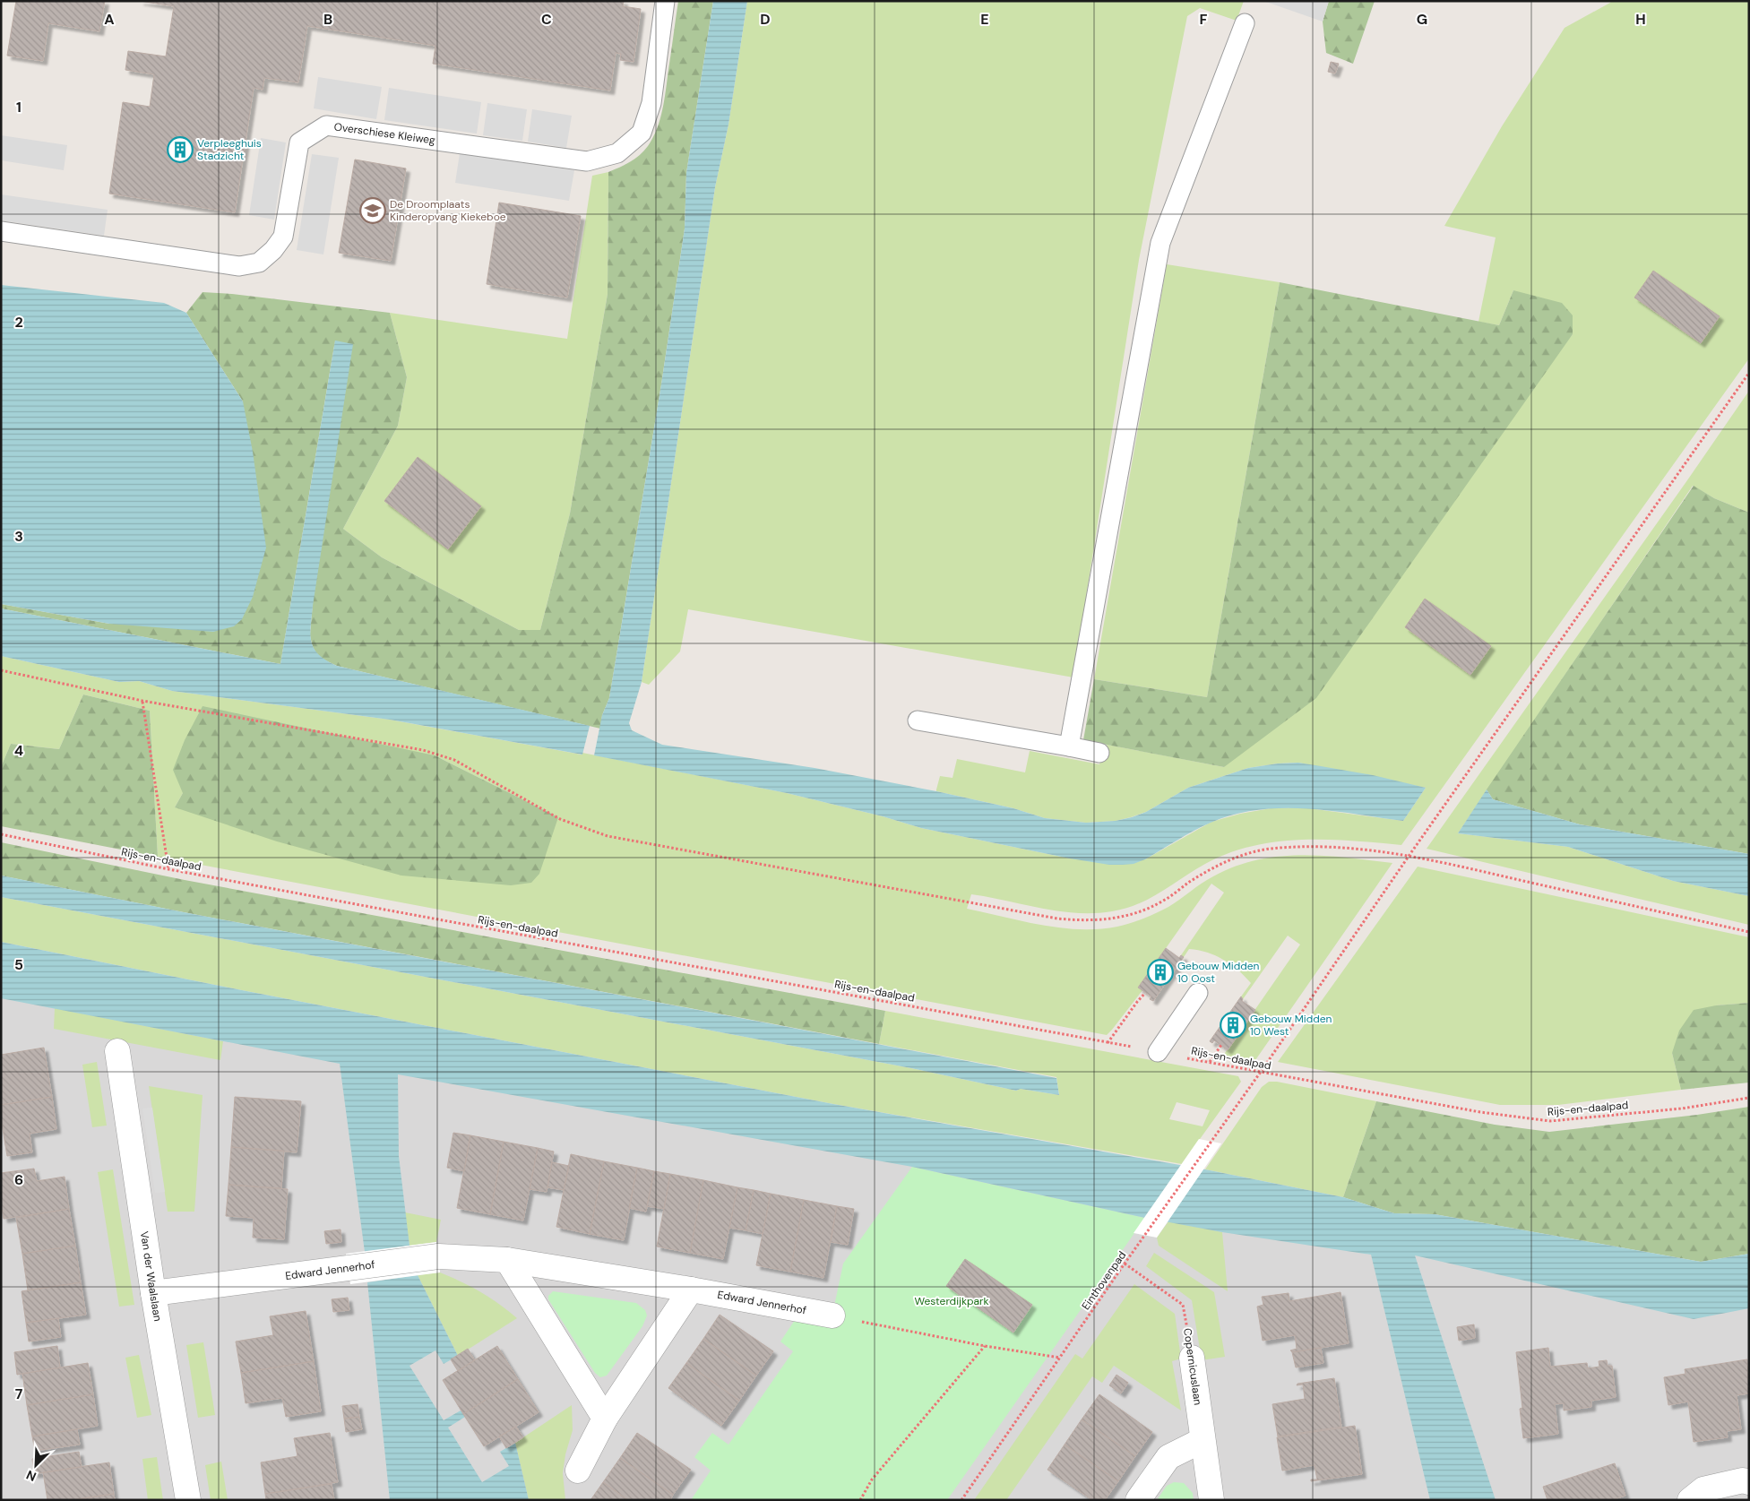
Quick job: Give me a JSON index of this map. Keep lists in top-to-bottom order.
{
  "streets": {
    "street": ["Edward Jennerhof", "Van der Waalslaan", "Copernicuslaan"],
    "lane": ["Overschiese Kleiweg"],
    "path": ["Rijs-en-daalpad", "Einthovenpad"]
  },
  "crossings": [
    ["Rijs-en-daalpad", "Einthovenpad"],
    ["Edward Jennerhof", "Van der Waalslaan"],
    ["Einthovenpad", "Copernicuslaan"]
  ],
  "parks": ["Westerdijkpark"],
  "places": {
    "building": ["Verpleeghuis Stadzicht", "Gebouw Midden 10 Oost", "Gebouw Midden 10 West"],
    "school or university": ["De Droomplaats Kinderopvang Kiekeboe"]
  },
  "north": "bottom left",
  "grid": {
    "columns": [
      "A",
      "B",
      "C",
      "D",
      "E",
      "F",
      "G",
      "H"
    ],
    "rows": [
      "1",
      "2",
      "3",
      "4",
      "5",
      "6",
      "7"
    ]
  }
}
